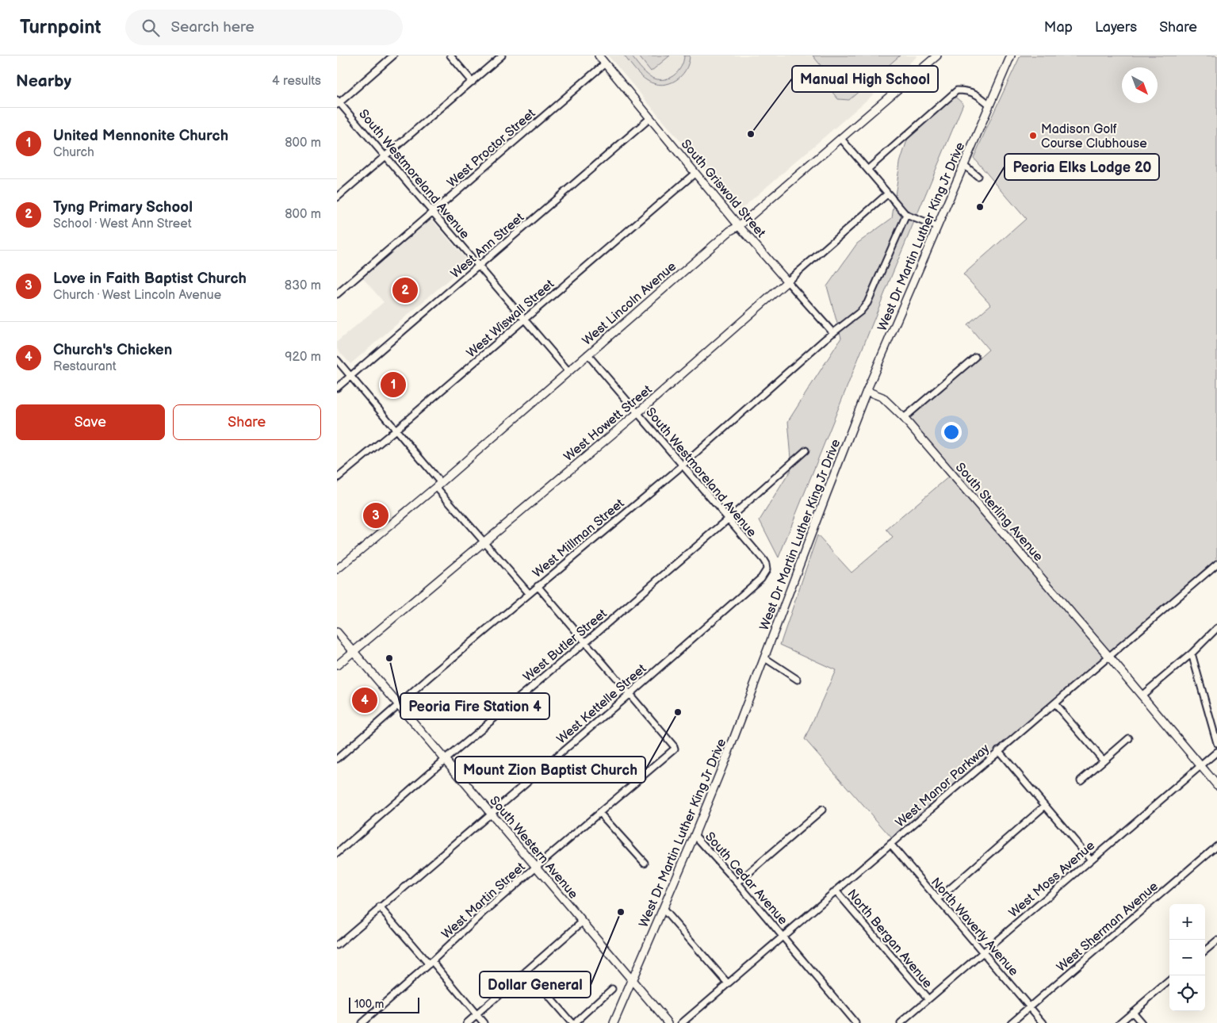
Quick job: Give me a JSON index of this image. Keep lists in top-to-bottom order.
{
  "streets": {
    "main road": [
      "South Griswold Street",
      "West Dr Martin Luther King Jr Drive",
      "West Lincoln Avenue",
      "West Howett Street",
      "South Sterling Avenue",
      "South Western Avenue"
    ],
    "street": [
      "West Proctor Street",
      "South Westmoreland Avenue",
      "West Ann Street",
      "West Wiswall Street",
      "West Millman Street",
      "West Butler Street",
      "West Kettelle Street",
      "West Manor Parkway",
      "South Cedar Avenue",
      "West Moss Avenue",
      "West Martin Street",
      "North Waverly Avenue",
      "West Sherman Avenue",
      "North Bergan Avenue"
    ]
  },
  "crossings": [
    ["West Proctor Street", "South Westmoreland Avenue"],
    ["West Proctor Street", "South Griswold Street"],
    ["South Westmoreland Avenue", "West Ann Street"],
    ["South Westmoreland Avenue", "West Lincoln Avenue"],
    ["South Westmoreland Avenue", "West Wiswall Street"],
    ["South Westmoreland Avenue", "West Howett Street"],
    ["South Westmoreland Avenue", "West Millman Street"],
    ["South Westmoreland Avenue", "West Butler Street"],
    ["South Westmoreland Avenue", "West Kettelle Street"],
    ["South Griswold Street", "West Ann Street"],
    ["South Griswold Street", "West Lincoln Avenue"],
    ["South Griswold Street", "West Wiswall Street"],
    ["South Griswold Street", "West Howett Street"],
    ["South Griswold Street", "West Millman Street"],
    ["West Dr Martin Luther King Jr Drive", "South Sterling Avenue"],
    ["West Dr Martin Luther King Jr Drive", "South Western Avenue"],
    ["West Dr Martin Luther King Jr Drive", "South Cedar Avenue"],
    ["West Howett Street", "South Western Avenue"],
    ["South Sterling Avenue", "West Manor Parkway"],
    ["South Sterling Avenue", "West Moss Avenue"],
    ["West Millman Street", "South Western Avenue"],
    ["West Butler Street", "South Western Avenue"],
    ["West Kettelle Street", "South Western Avenue"],
    ["West Kettelle Street", "West Martin Street"],
    ["West Manor Parkway", "South Cedar Avenue"],
    ["West Manor Parkway", "North Waverly Avenue"],
    ["West Manor Parkway", "North Bergan Avenue"],
    ["South Western Avenue", "West Martin Street"],
    ["West Moss Avenue", "North Waverly Avenue"],
    ["West Moss Avenue", "North Bergan Avenue"],
    ["North Waverly Avenue", "West Sherman Avenue"]
  ],
  "places": [
    "Manual High School",
    "Madison Golf Course Clubhouse",
    "Peoria Elks Lodge 20",
    "Peoria Fire Station 4",
    "Mount Zion Baptist Church",
    "Dollar General"
  ],
  "scale_bar": "100 m",
  "north": "bottom right",
  "page": {
    "header": "Turnpoint",
    "search": "Search here",
    "nav": ["Map", "Layers", "Share"],
    "heading": ["Nearby", "4 results"],
    "list": [
      {
        "mark": "1",
        "name": "United Mennonite Church",
        "note": "Church",
        "value": "800 m"
      },
      {
        "mark": "2",
        "name": "Tyng Primary School",
        "note": "School · West Ann Street",
        "value": "800 m"
      },
      {
        "mark": "3",
        "name": "Love in Faith Baptist Church",
        "note": "Church · West Lincoln Avenue",
        "value": "830 m"
      },
      {
        "mark": "4",
        "name": "Church's Chicken",
        "note": "Restaurant",
        "value": "920 m"
      }
    ],
    "pins": [
      "2",
      "1",
      "3",
      "4"
    ],
    "buttons": ["Save", "Share"],
    "map_buttons": ["+", "−"],
    "scale": "100 m"
  }
}
